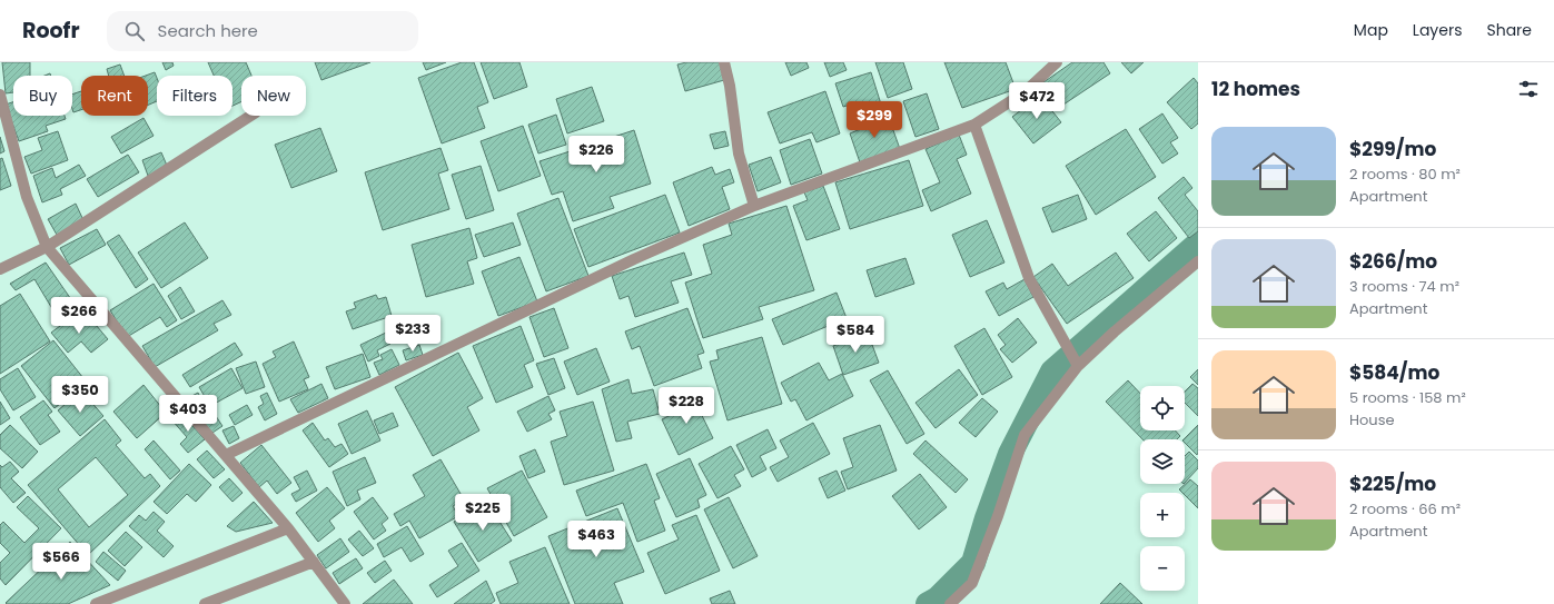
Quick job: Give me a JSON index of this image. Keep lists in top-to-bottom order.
{
  "page": {
    "header": "Roofr",
    "search": "Search here",
    "nav": ["Map", "Layers", "Share"],
    "heading": "12 homes",
    "chip": [
      "Buy",
      "Rent",
      "Filters",
      "New"
    ],
    "price": [
      "$472",
      "$299",
      "$226",
      "$266",
      "$233",
      "$584",
      "$350",
      "$228",
      "$403",
      "$225",
      "$463",
      "$566"
    ],
    "list": [
      {
        "name": "$299/mo",
        "note": "2 rooms · 80 m² · Apartment"
      },
      {
        "name": "$266/mo",
        "note": "3 rooms · 74 m² · Apartment"
      },
      {
        "name": "$584/mo",
        "note": "5 rooms · 158 m² · House"
      },
      {
        "name": "$225/mo",
        "note": "2 rooms · 66 m² · Apartment"
      }
    ],
    "map_buttons": ["+", "−"]
  }
}
